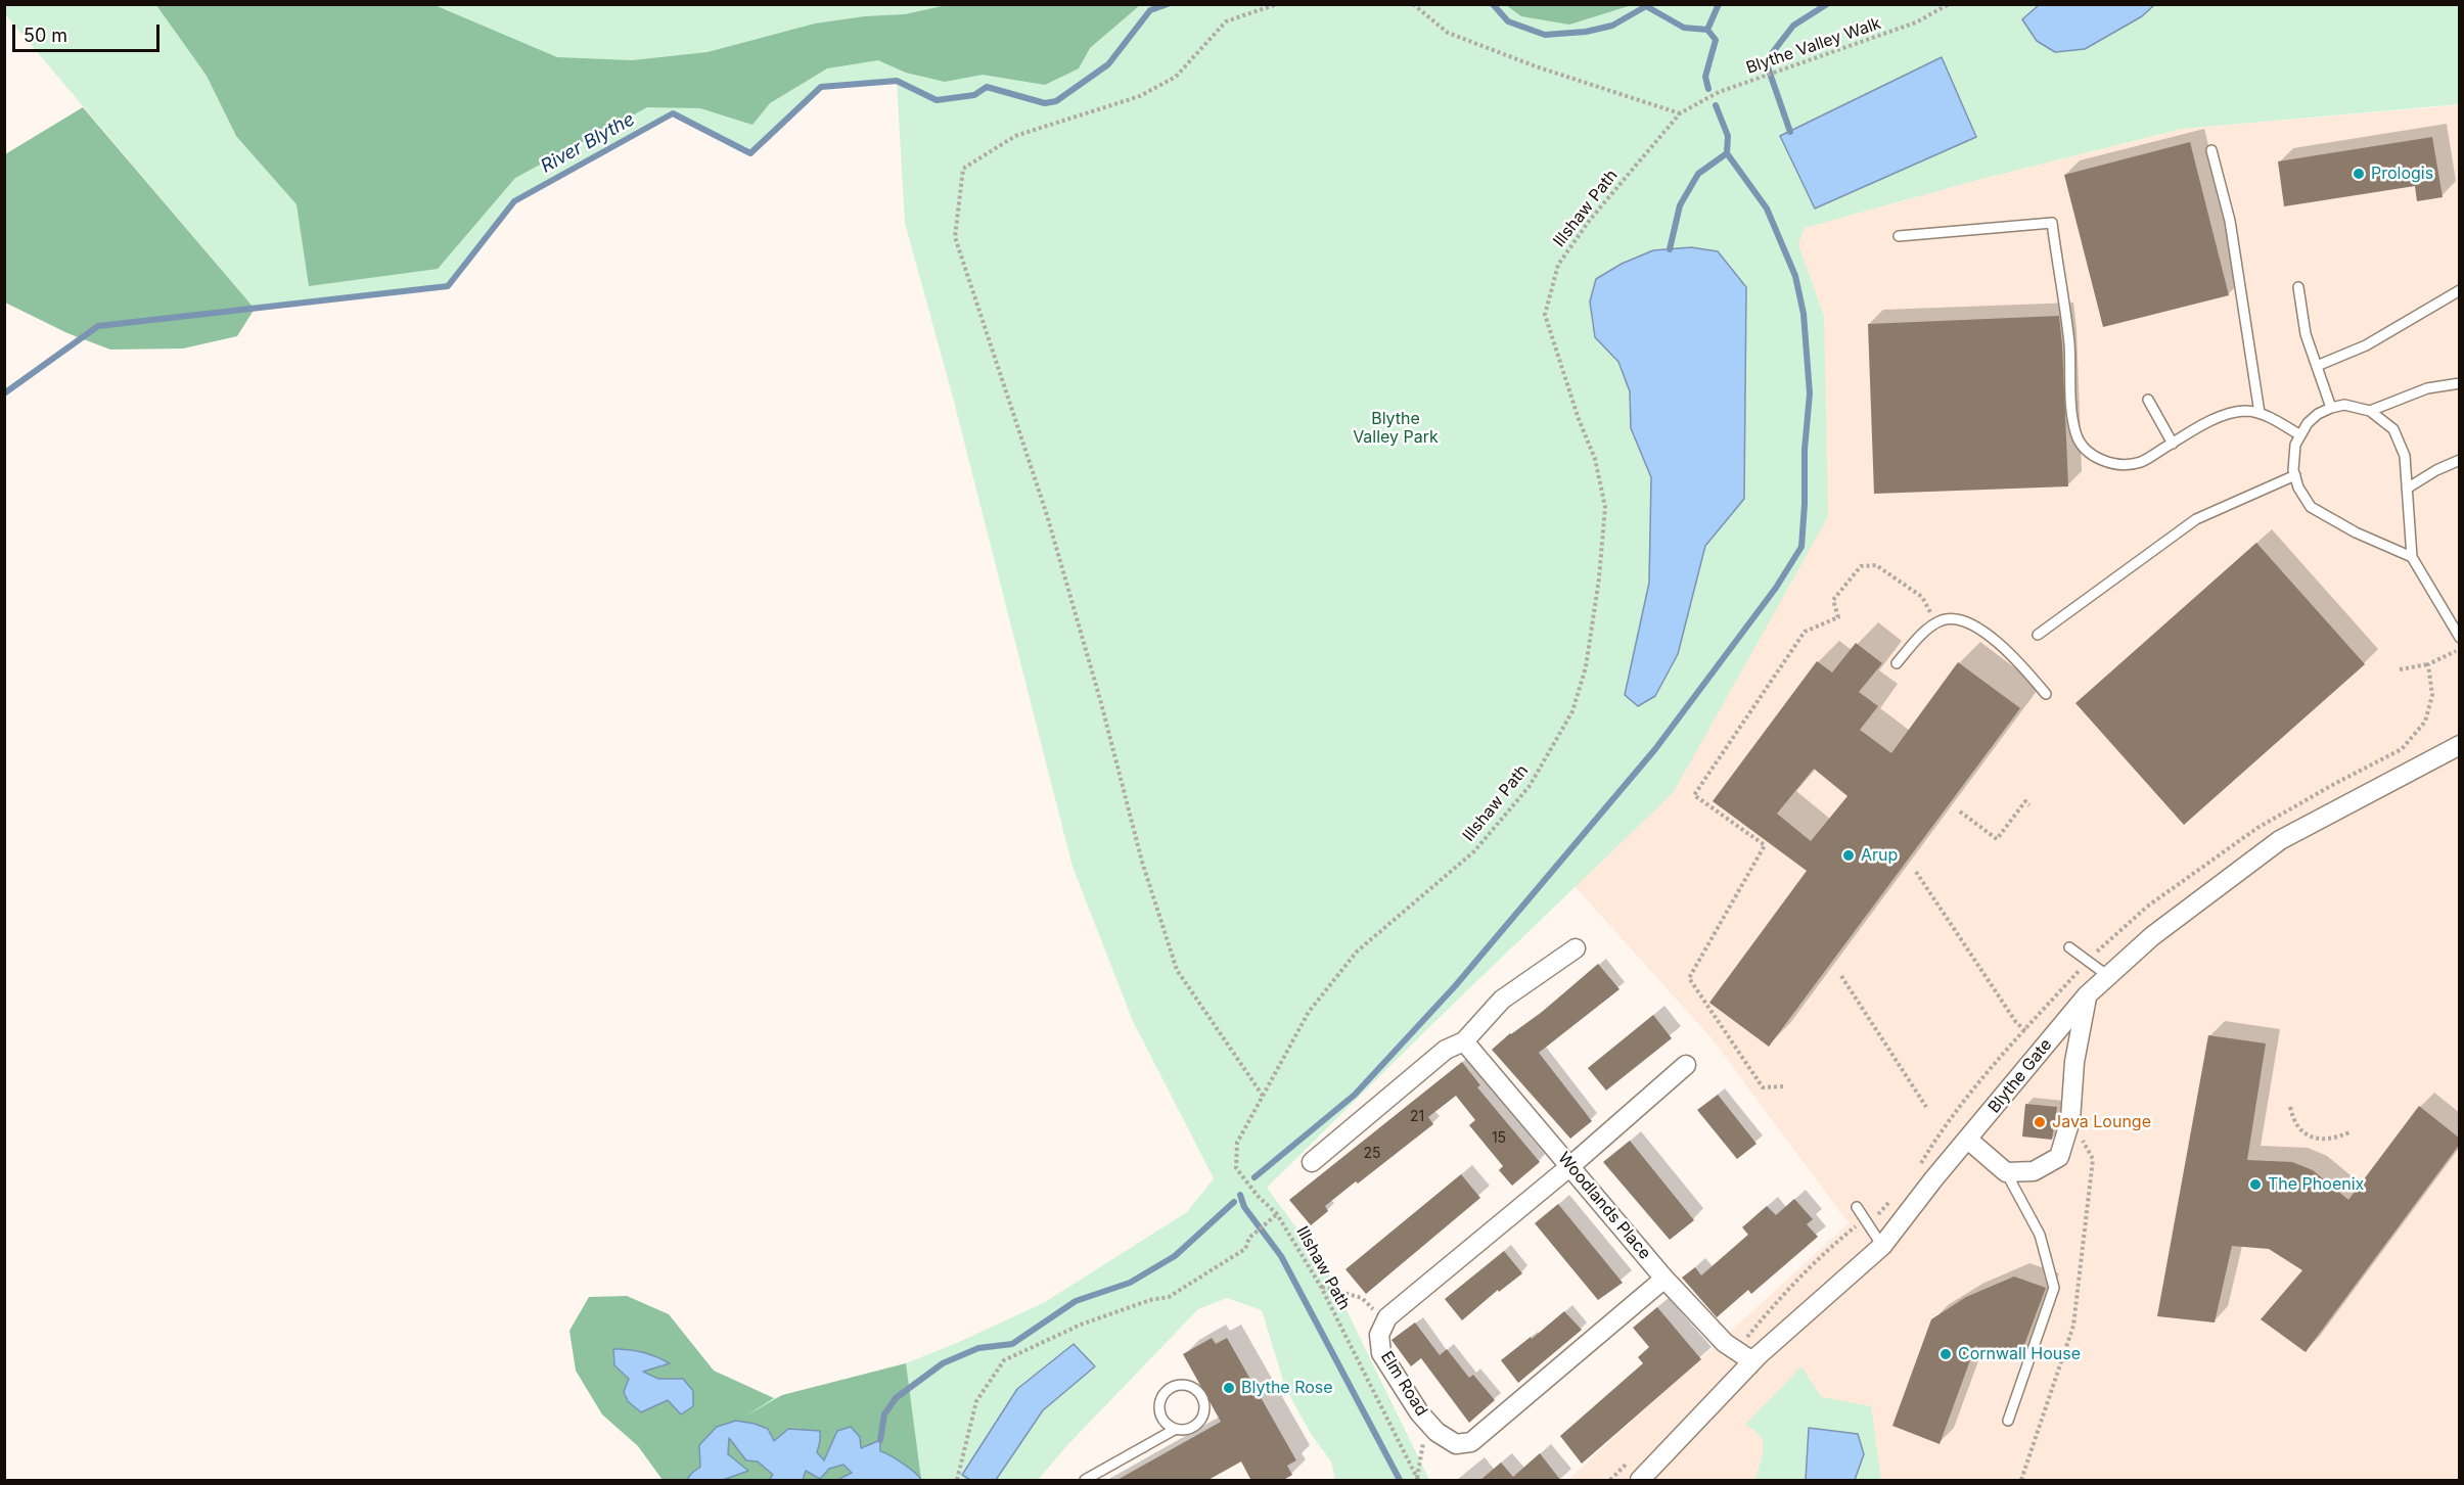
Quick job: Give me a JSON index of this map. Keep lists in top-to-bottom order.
{
  "streets": {
    "street": ["Blythe Gate", "Woodlands Place", "Elm Road"],
    "path": ["Blythe Valley Walk", "Illshaw Path"]
  },
  "crossings": [
    ["Blythe Valley Walk", "Illshaw Path"],
    ["Blythe Gate", "Woodlands Place"],
    ["Woodlands Place", "Elm Road"]
  ],
  "water": ["River Blythe"],
  "parks": ["Blythe Valley Park"],
  "places": [
    "Prologis",
    "Arup",
    "Java Lounge",
    "The Phoenix",
    "Cornwall House",
    "Blythe Rose"
  ],
  "house_numbers": ["21", "15", "25"],
  "scale_bar": "50 m"
}
